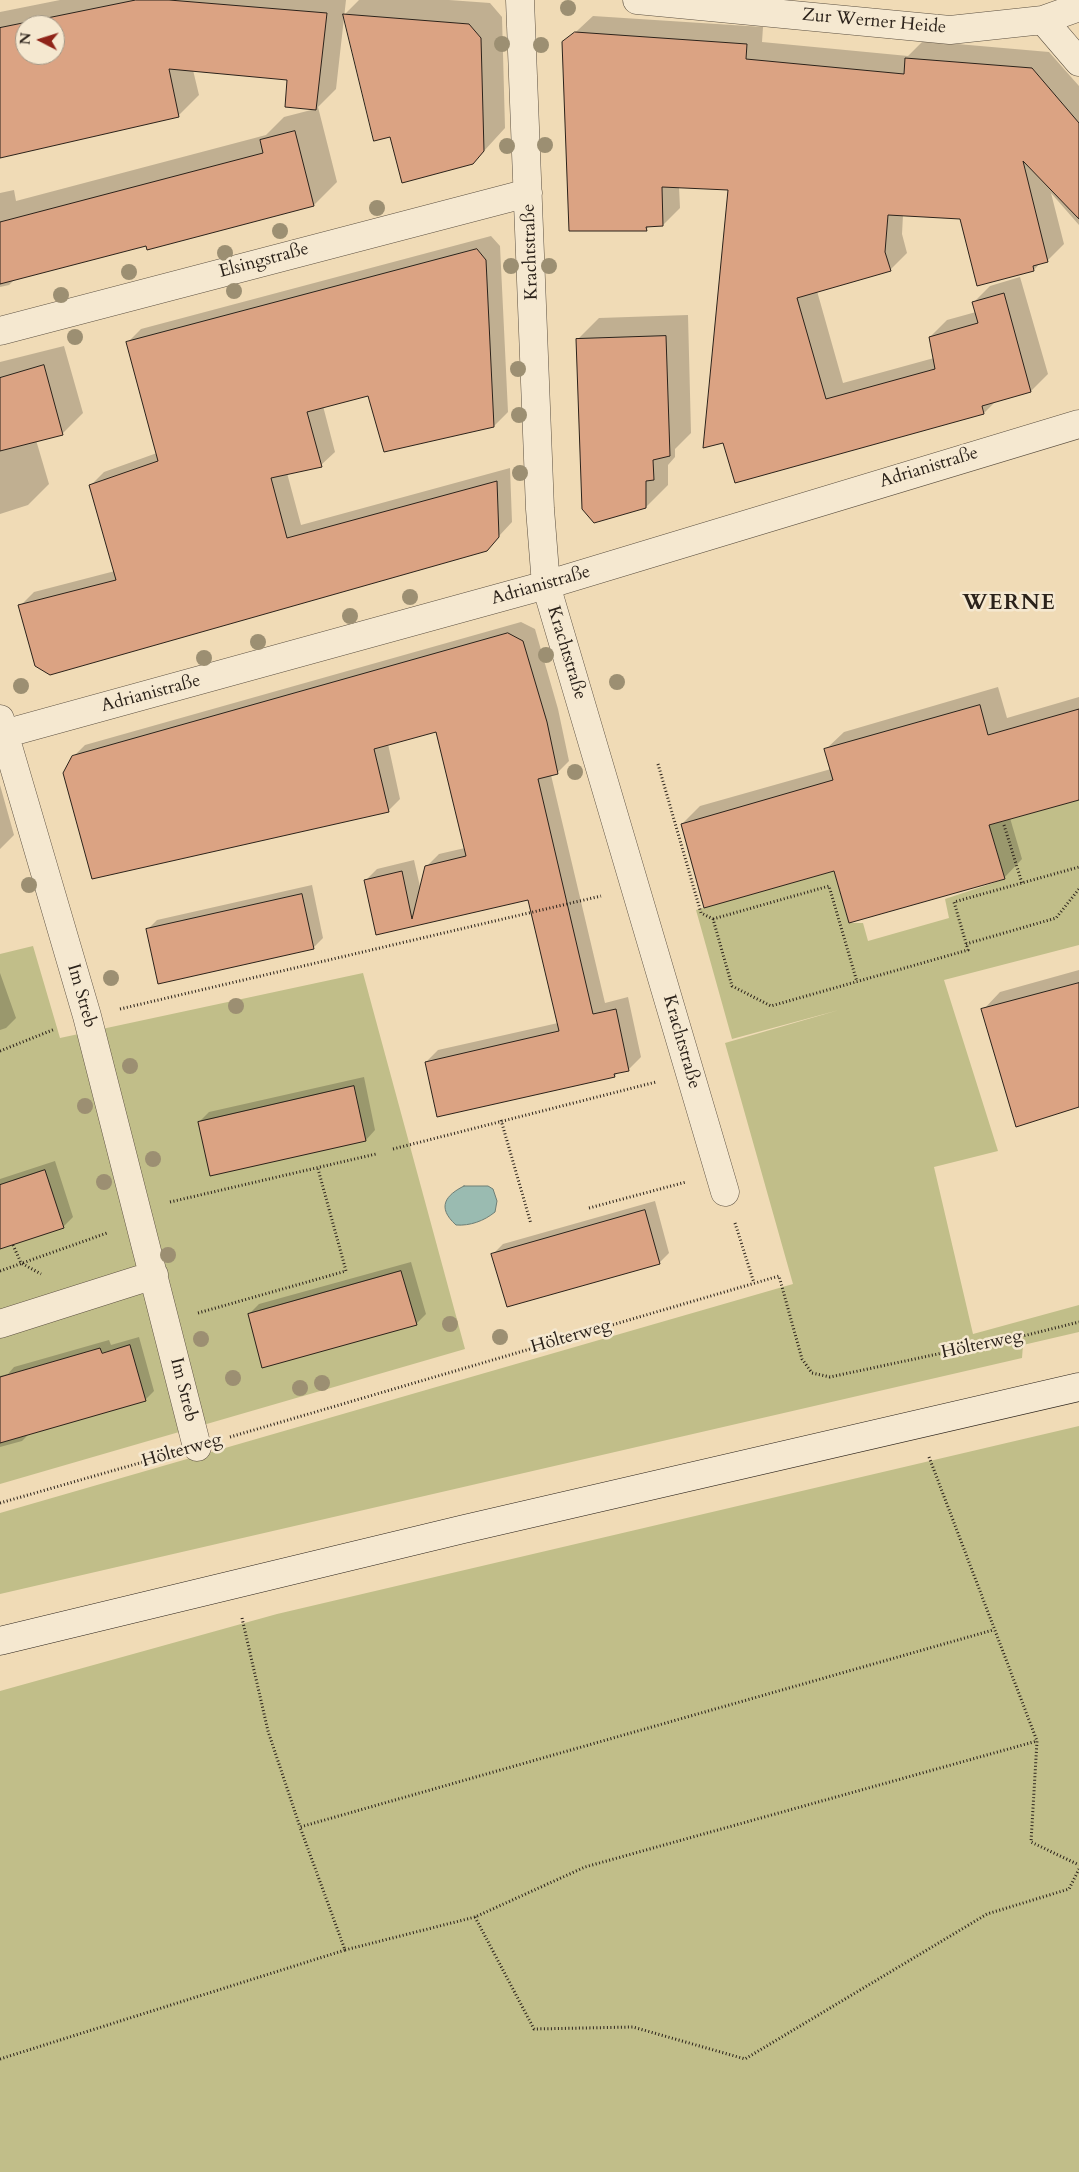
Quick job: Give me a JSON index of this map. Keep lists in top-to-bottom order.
{
  "streets": {
    "street": [
      "Zur Werner Heide",
      "Krachtstraße",
      "Elsingstraße",
      "Adrianistraße",
      "Im Streb"
    ],
    "path": ["Hölterweg"]
  },
  "crossings": [
    ["Krachtstraße", "Elsingstraße"],
    ["Krachtstraße", "Adrianistraße"],
    ["Adrianistraße", "Im Streb"],
    ["Im Streb", "Hölterweg"]
  ],
  "districts": ["WERNE"],
  "north": "left"
}
